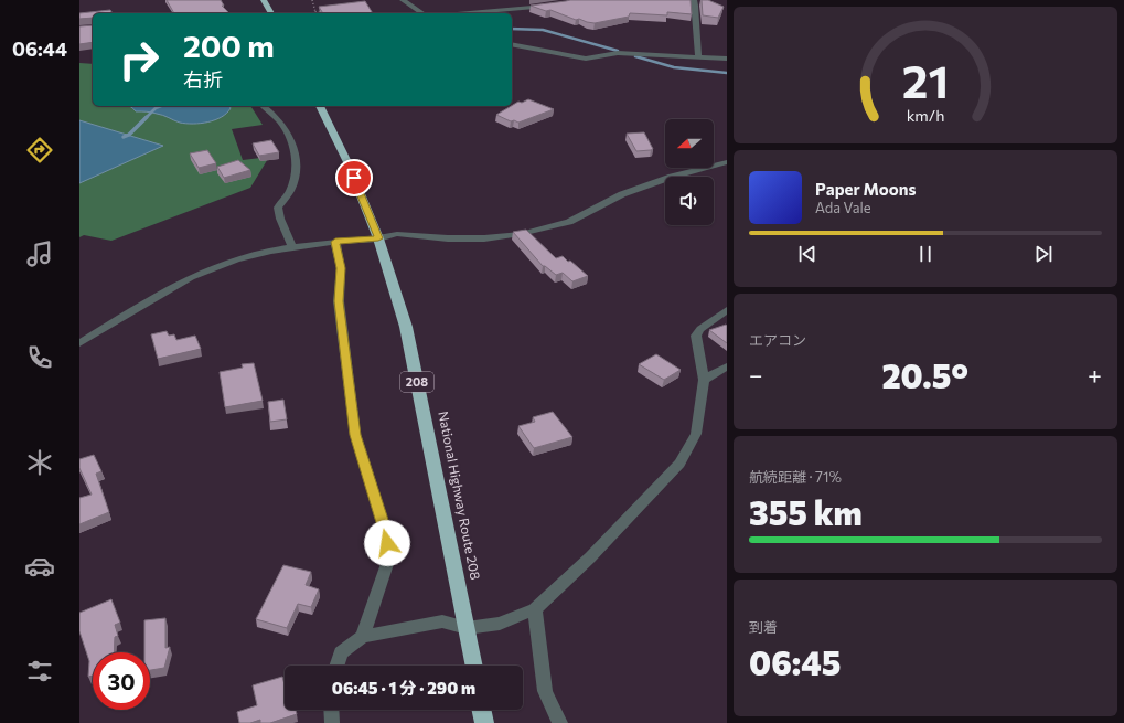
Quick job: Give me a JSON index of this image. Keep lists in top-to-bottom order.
{
  "streets": {
    "highway": ["208", "National Highway Route 208"]
  },
  "north": "left",
  "page": {
    "tabs": "06:44",
    "turn": ["200 m", "右折"],
    "song": ["Paper Moons", "Ada Vale"],
    "tile": [
      "エアコン",
      ["航続距離 · 71%", "355 km"],
      ["到着", "06:45"]
    ],
    "heat": ["−", "20.5°", "+"],
    "limit": "30",
    "trip": "06:45 · 1 分 · 290 m",
    "gauge": ["21", "km/h"]
  }
}
